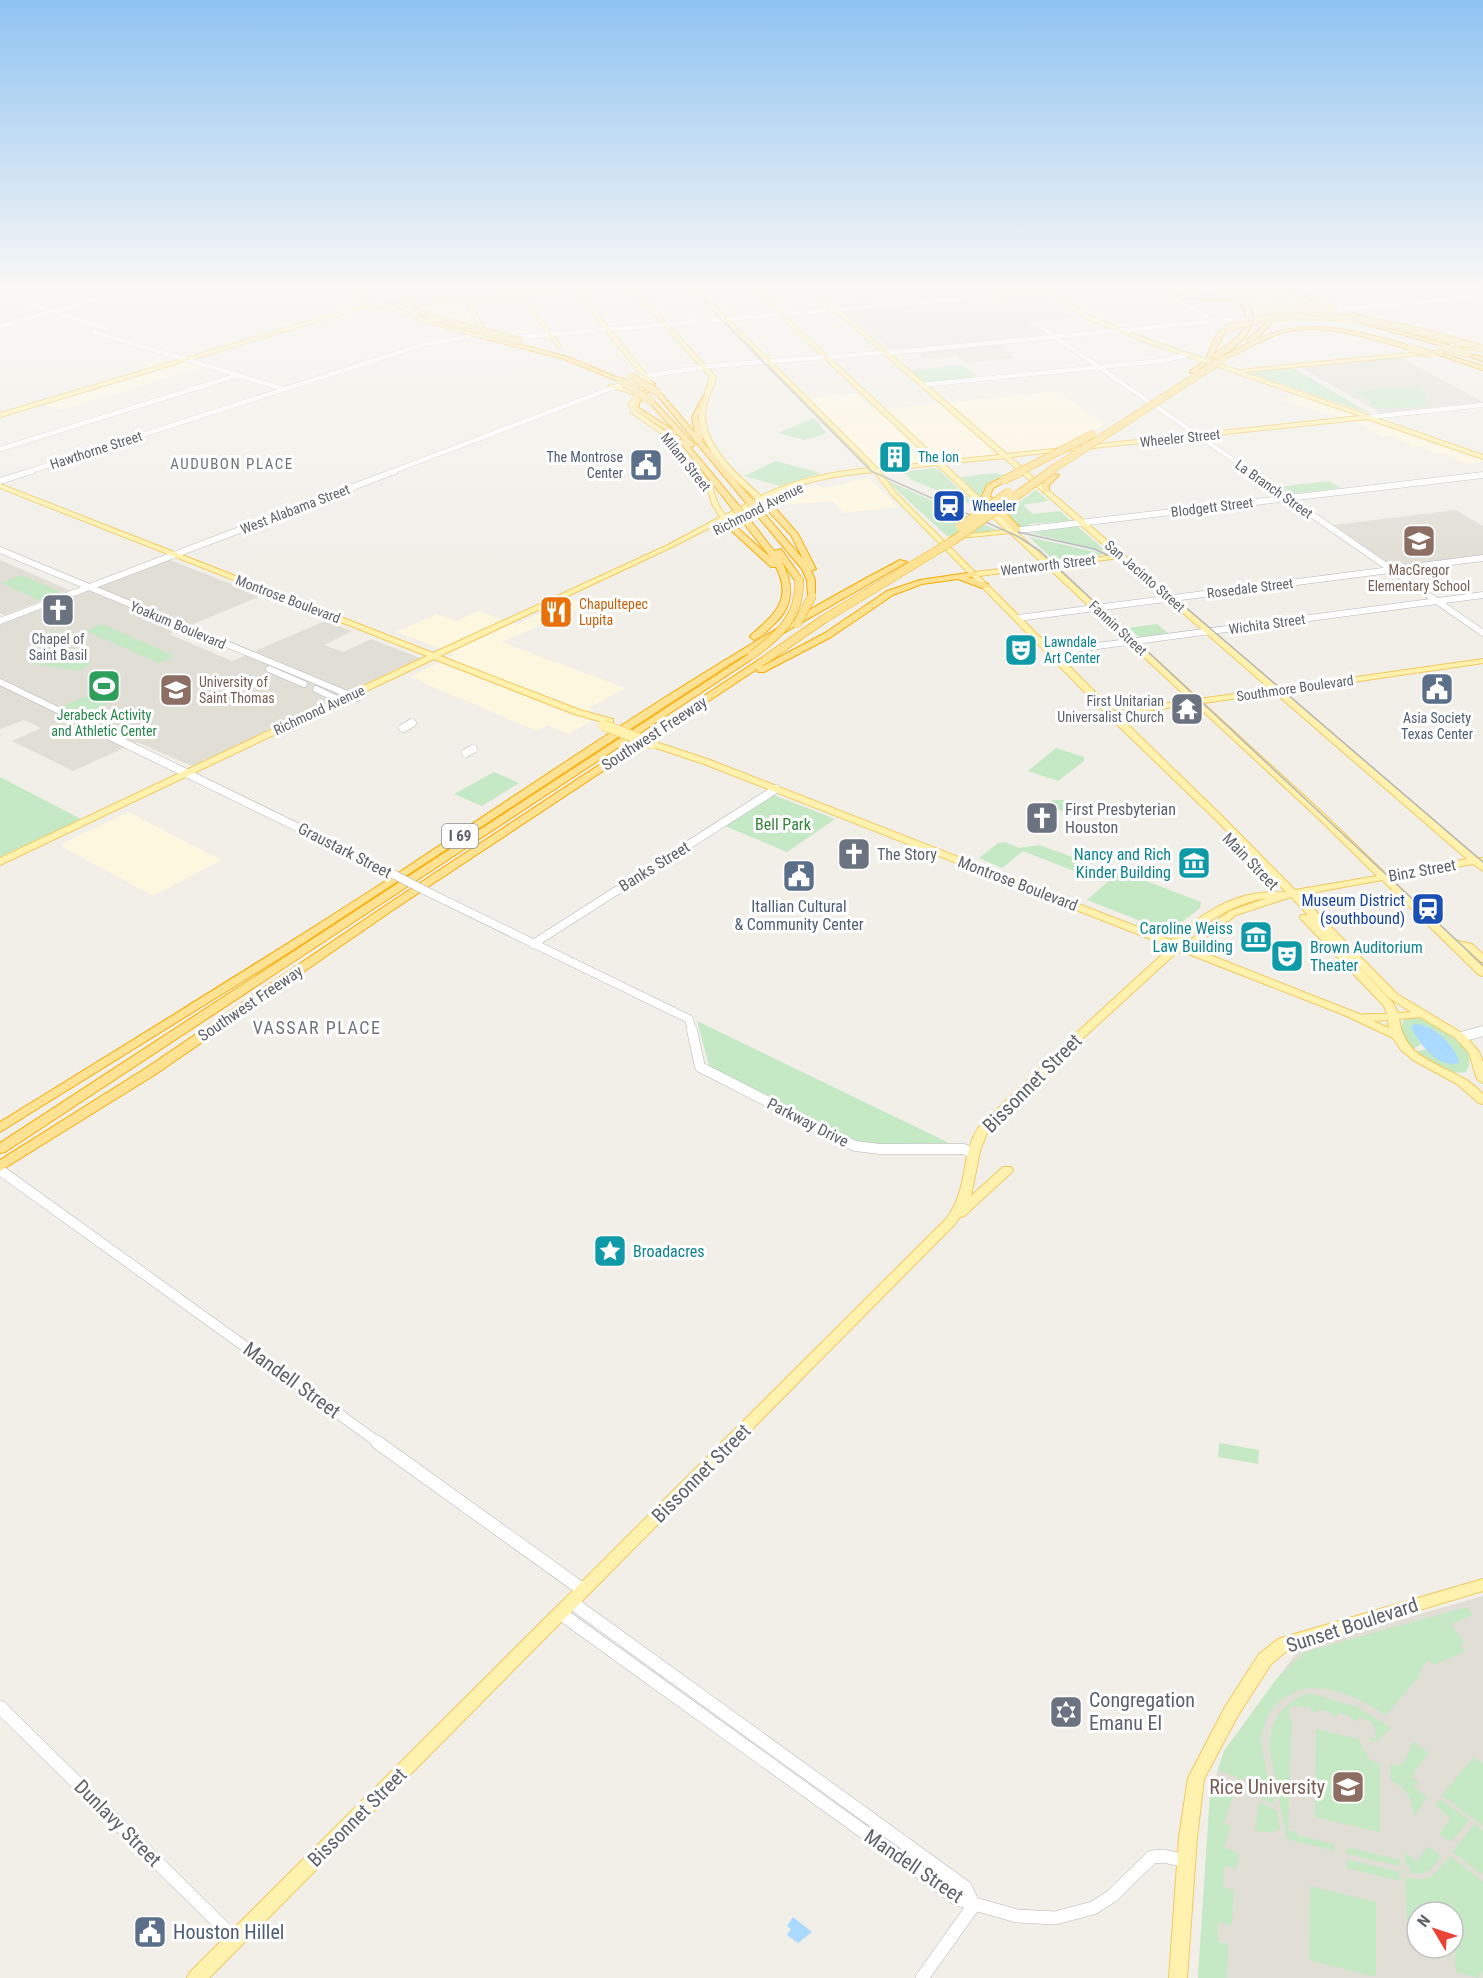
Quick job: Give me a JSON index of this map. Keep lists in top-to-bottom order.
{
  "streets": {
    "highway": ["Southwest Freeway", "I 69"],
    "main road": [
      "Wheeler Street",
      "Milam Street",
      "Blodgett Street",
      "Richmond Avenue",
      "Wentworth Street",
      "San Jacinto Street",
      "Montrose Boulevard",
      "Fannin Street",
      "Southmore Boulevard",
      "Main Street",
      "Binz Street",
      "Bissonnet Street",
      "Sunset Boulevard"
    ],
    "street": [
      "Hawthorne Street",
      "La Branch Street",
      "West Alabama Street",
      "Rosedale Street",
      "Wichita Street",
      "Yoakum Boulevard",
      "Graustark Street",
      "Banks Street",
      "Parkway Drive",
      "Mandell Street",
      "Dunlavy Street"
    ]
  },
  "crossings": [
    ["Wheeler Street", "La Branch Street"],
    ["Wheeler Street", "Richmond Avenue"],
    ["Wheeler Street", "San Jacinto Street"],
    ["Wheeler Street", "Fannin Street"],
    ["Wheeler Street", "Main Street"],
    ["Hawthorne Street", "Montrose Boulevard"],
    ["Milam Street", "Richmond Avenue"],
    ["La Branch Street", "Blodgett Street"],
    ["La Branch Street", "Rosedale Street"],
    ["La Branch Street", "Wichita Street"],
    ["Blodgett Street", "San Jacinto Street"],
    ["Blodgett Street", "Fannin Street"],
    ["Blodgett Street", "Main Street"],
    ["West Alabama Street", "Montrose Boulevard"],
    ["West Alabama Street", "Yoakum Boulevard"],
    ["Richmond Avenue", "Montrose Boulevard"],
    ["Richmond Avenue", "Yoakum Boulevard"],
    ["Richmond Avenue", "Graustark Street"],
    ["Richmond Avenue", "Main Street"],
    ["Wentworth Street", "San Jacinto Street"],
    ["Wentworth Street", "Fannin Street"],
    ["Wentworth Street", "Main Street"],
    ["San Jacinto Street", "Rosedale Street"],
    ["San Jacinto Street", "Wichita Street"],
    ["San Jacinto Street", "Southmore Boulevard"],
    ["San Jacinto Street", "Binz Street"],
    ["Rosedale Street", "Fannin Street"],
    ["Rosedale Street", "Main Street"],
    ["Montrose Boulevard", "Banks Street"],
    ["Montrose Boulevard", "Bissonnet Street"],
    ["Wichita Street", "Fannin Street"],
    ["Wichita Street", "Main Street"],
    ["Fannin Street", "Southmore Boulevard"],
    ["Fannin Street", "Binz Street"],
    ["Southmore Boulevard", "Main Street"],
    ["Southwest Freeway", "Mandell Street"],
    ["Graustark Street", "Banks Street"],
    ["Graustark Street", "Parkway Drive"],
    ["Main Street", "Binz Street"],
    ["Main Street", "Bissonnet Street"],
    ["Binz Street", "Bissonnet Street"],
    ["Bissonnet Street", "Parkway Drive"],
    ["Bissonnet Street", "Mandell Street"],
    ["Bissonnet Street", "Dunlavy Street"]
  ],
  "districts": ["AUDUBON PLACE", "VASSAR PLACE"],
  "parks": ["Bell Park"],
  "places": {
    "building": ["The Ion"],
    "public building": [
      "The Montrose Center",
      "Asia Society Texas Center",
      "Itallian Cultural & Community Center",
      "Houston Hillel"
    ],
    "station": ["Wheeler", "Museum District (southbound)"],
    "school or university": ["MacGregor Elementary School", "University of Saint Thomas", "Rice University"],
    "church": ["Chapel of Saint Basil", "First Presbyterian Houston", "The Story"],
    "restaurant": ["Chapultepec Lupita"],
    "theatre": ["Lawndale Art Center", "Brown Auditorium Theater"],
    "sports": ["Jerabeck Activity and Athletic Center"],
    "temple": ["First Unitarian Universalist Church"],
    "museum": ["Nancy and Rich Kinder Building", "Caroline Weiss Law Building"],
    "place": ["Broadacres"],
    "synagogue": ["Congregation Emanu El"]
  },
  "north": "top left"
}
